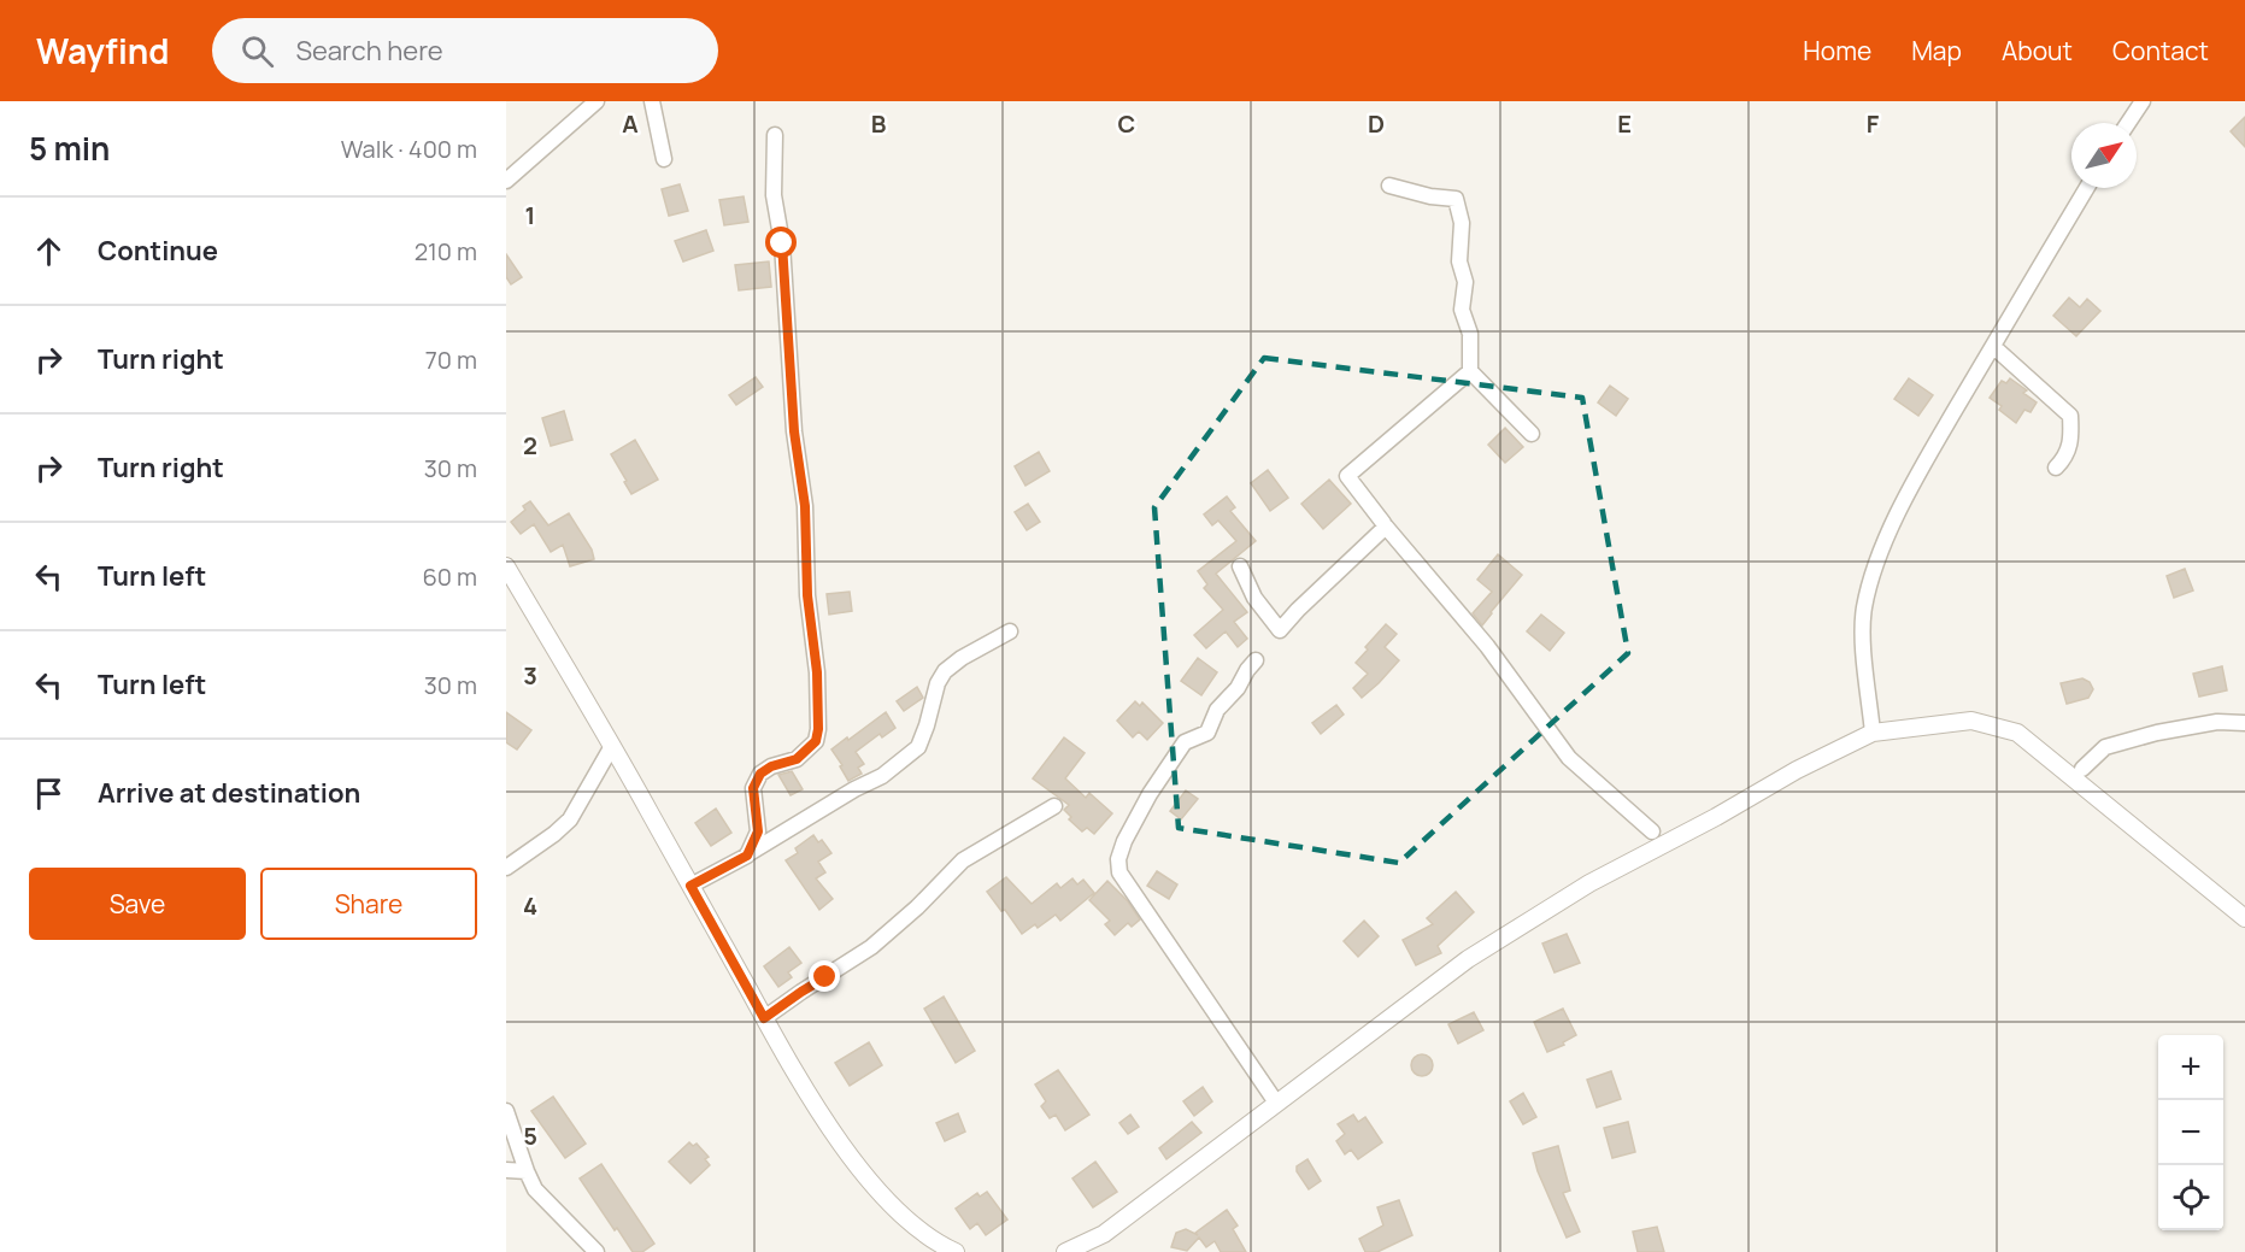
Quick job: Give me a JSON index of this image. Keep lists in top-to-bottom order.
{
  "north": "top right",
  "page": {
    "header": "Wayfind",
    "search": "Search here",
    "nav": [
      "Home",
      "Map",
      "About",
      "Contact"
    ],
    "heading": ["5 min", "Walk · 400 m"],
    "list": [
      ["Continue", "210 m"],
      ["Turn right", "70 m"],
      ["Turn right", "30 m"],
      ["Turn left", "60 m"],
      ["Turn left", "30 m"],
      "Arrive at destination"
    ],
    "buttons": ["Save", "Share"],
    "map_buttons": ["+", "−"]
  },
  "grid": {
    "columns": [
      "A",
      "B",
      "C",
      "D",
      "E",
      "F"
    ],
    "rows": [
      "1",
      "2",
      "3",
      "4",
      "5"
    ]
  }
}
